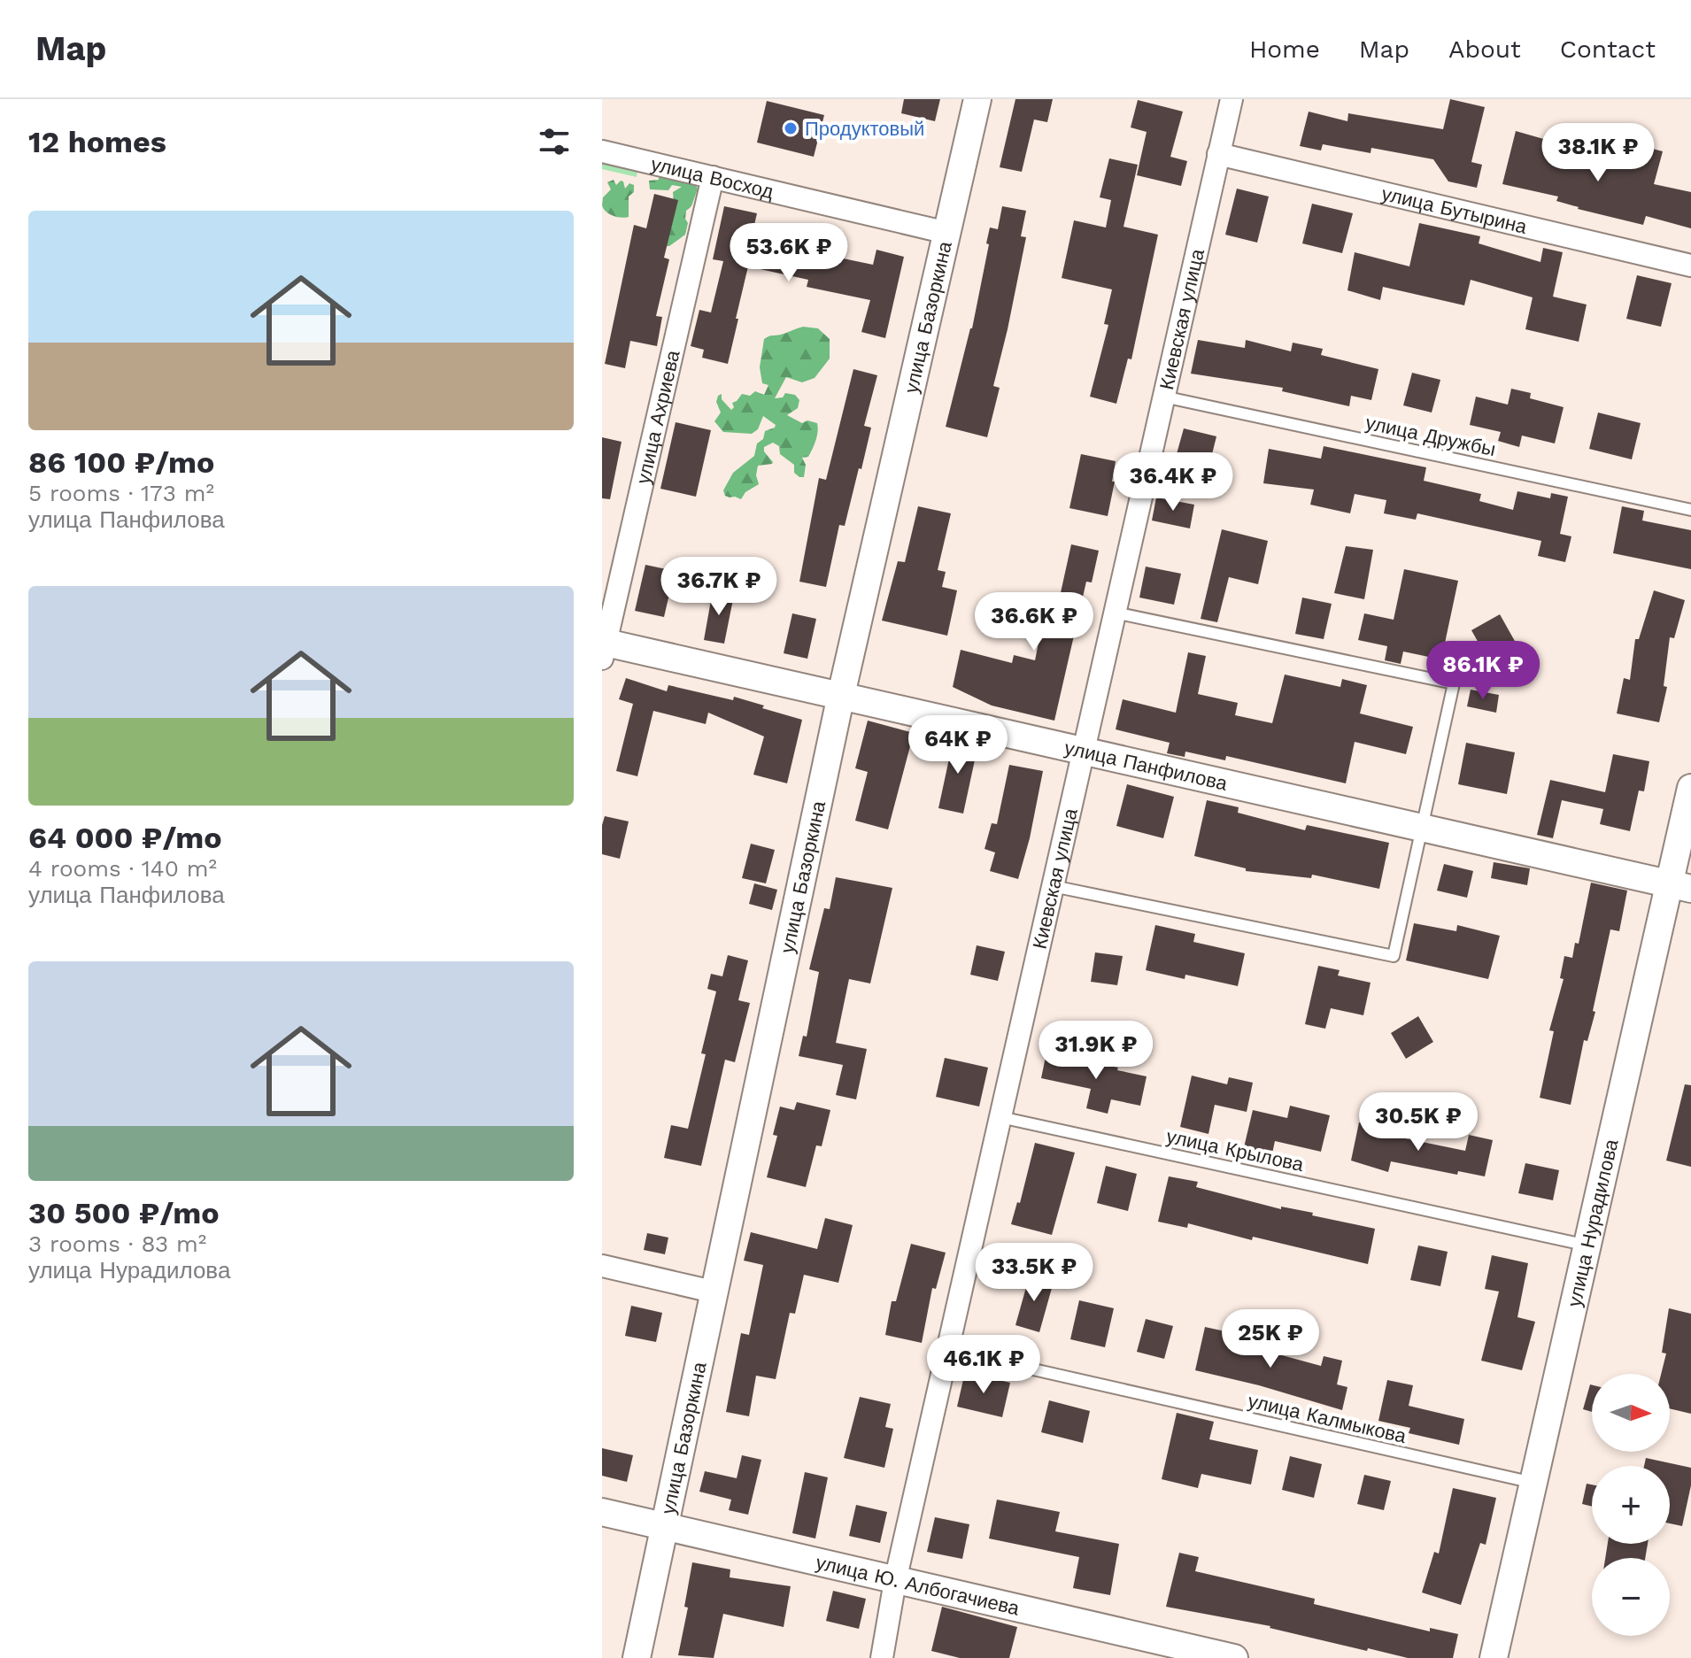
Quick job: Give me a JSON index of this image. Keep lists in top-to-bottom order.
{
  "streets": {
    "street": [
      "улица Восход",
      "улица Бутырина",
      "улица Базоркина",
      "Киевская улица",
      "улица Ахриева",
      "улица Панфилова",
      "улица Нурадилова",
      "улица Ю. Албогачиева"
    ],
    "lane": ["улица Дружбы", "улица Крылова", "улица Калмыкова"]
  },
  "crossings": [
    ["улица Восход", "улица Базоркина"],
    ["улица Восход", "улица Ахриева"],
    ["улица Бутырина", "Киевская улица"],
    ["улица Базоркина", "улица Панфилова"],
    ["улица Базоркина", "улица Ю. Албогачиева"],
    ["Киевская улица", "улица Дружбы"],
    ["Киевская улица", "улица Панфилова"],
    ["Киевская улица", "улица Крылова"],
    ["Киевская улица", "улица Калмыкова"],
    ["Киевская улица", "улица Ю. Албогачиева"],
    ["улица Ахриева", "улица Панфилова"],
    ["улица Панфилова", "улица Нурадилова"],
    ["улица Крылова", "улица Нурадилова"],
    ["улица Нурадилова", "улица Калмыкова"]
  ],
  "places": ["Продуктовый"],
  "north": "right",
  "page": {
    "header": "Map",
    "nav": [
      "Home",
      "Map",
      "About",
      "Contact"
    ],
    "heading": "12 homes",
    "price": [
      "38.1K ₽",
      "53.6K ₽",
      "36.4K ₽",
      "36.7K ₽",
      "36.6K ₽",
      "86.1K ₽",
      "64K ₽",
      "31.9K ₽",
      "30.5K ₽",
      "33.5K ₽",
      "25K ₽",
      "46.1K ₽"
    ],
    "list": [
      {
        "name": "86 100 ₽/mo",
        "note": "5 rooms · 173 m² · улица Панфилова"
      },
      {
        "name": "64 000 ₽/mo",
        "note": "4 rooms · 140 m² · улица Панфилова"
      },
      {
        "name": "30 500 ₽/mo",
        "note": "3 rooms · 83 m² · улица Нурадилова"
      }
    ],
    "map_buttons": ["+", "−"]
  }
}
